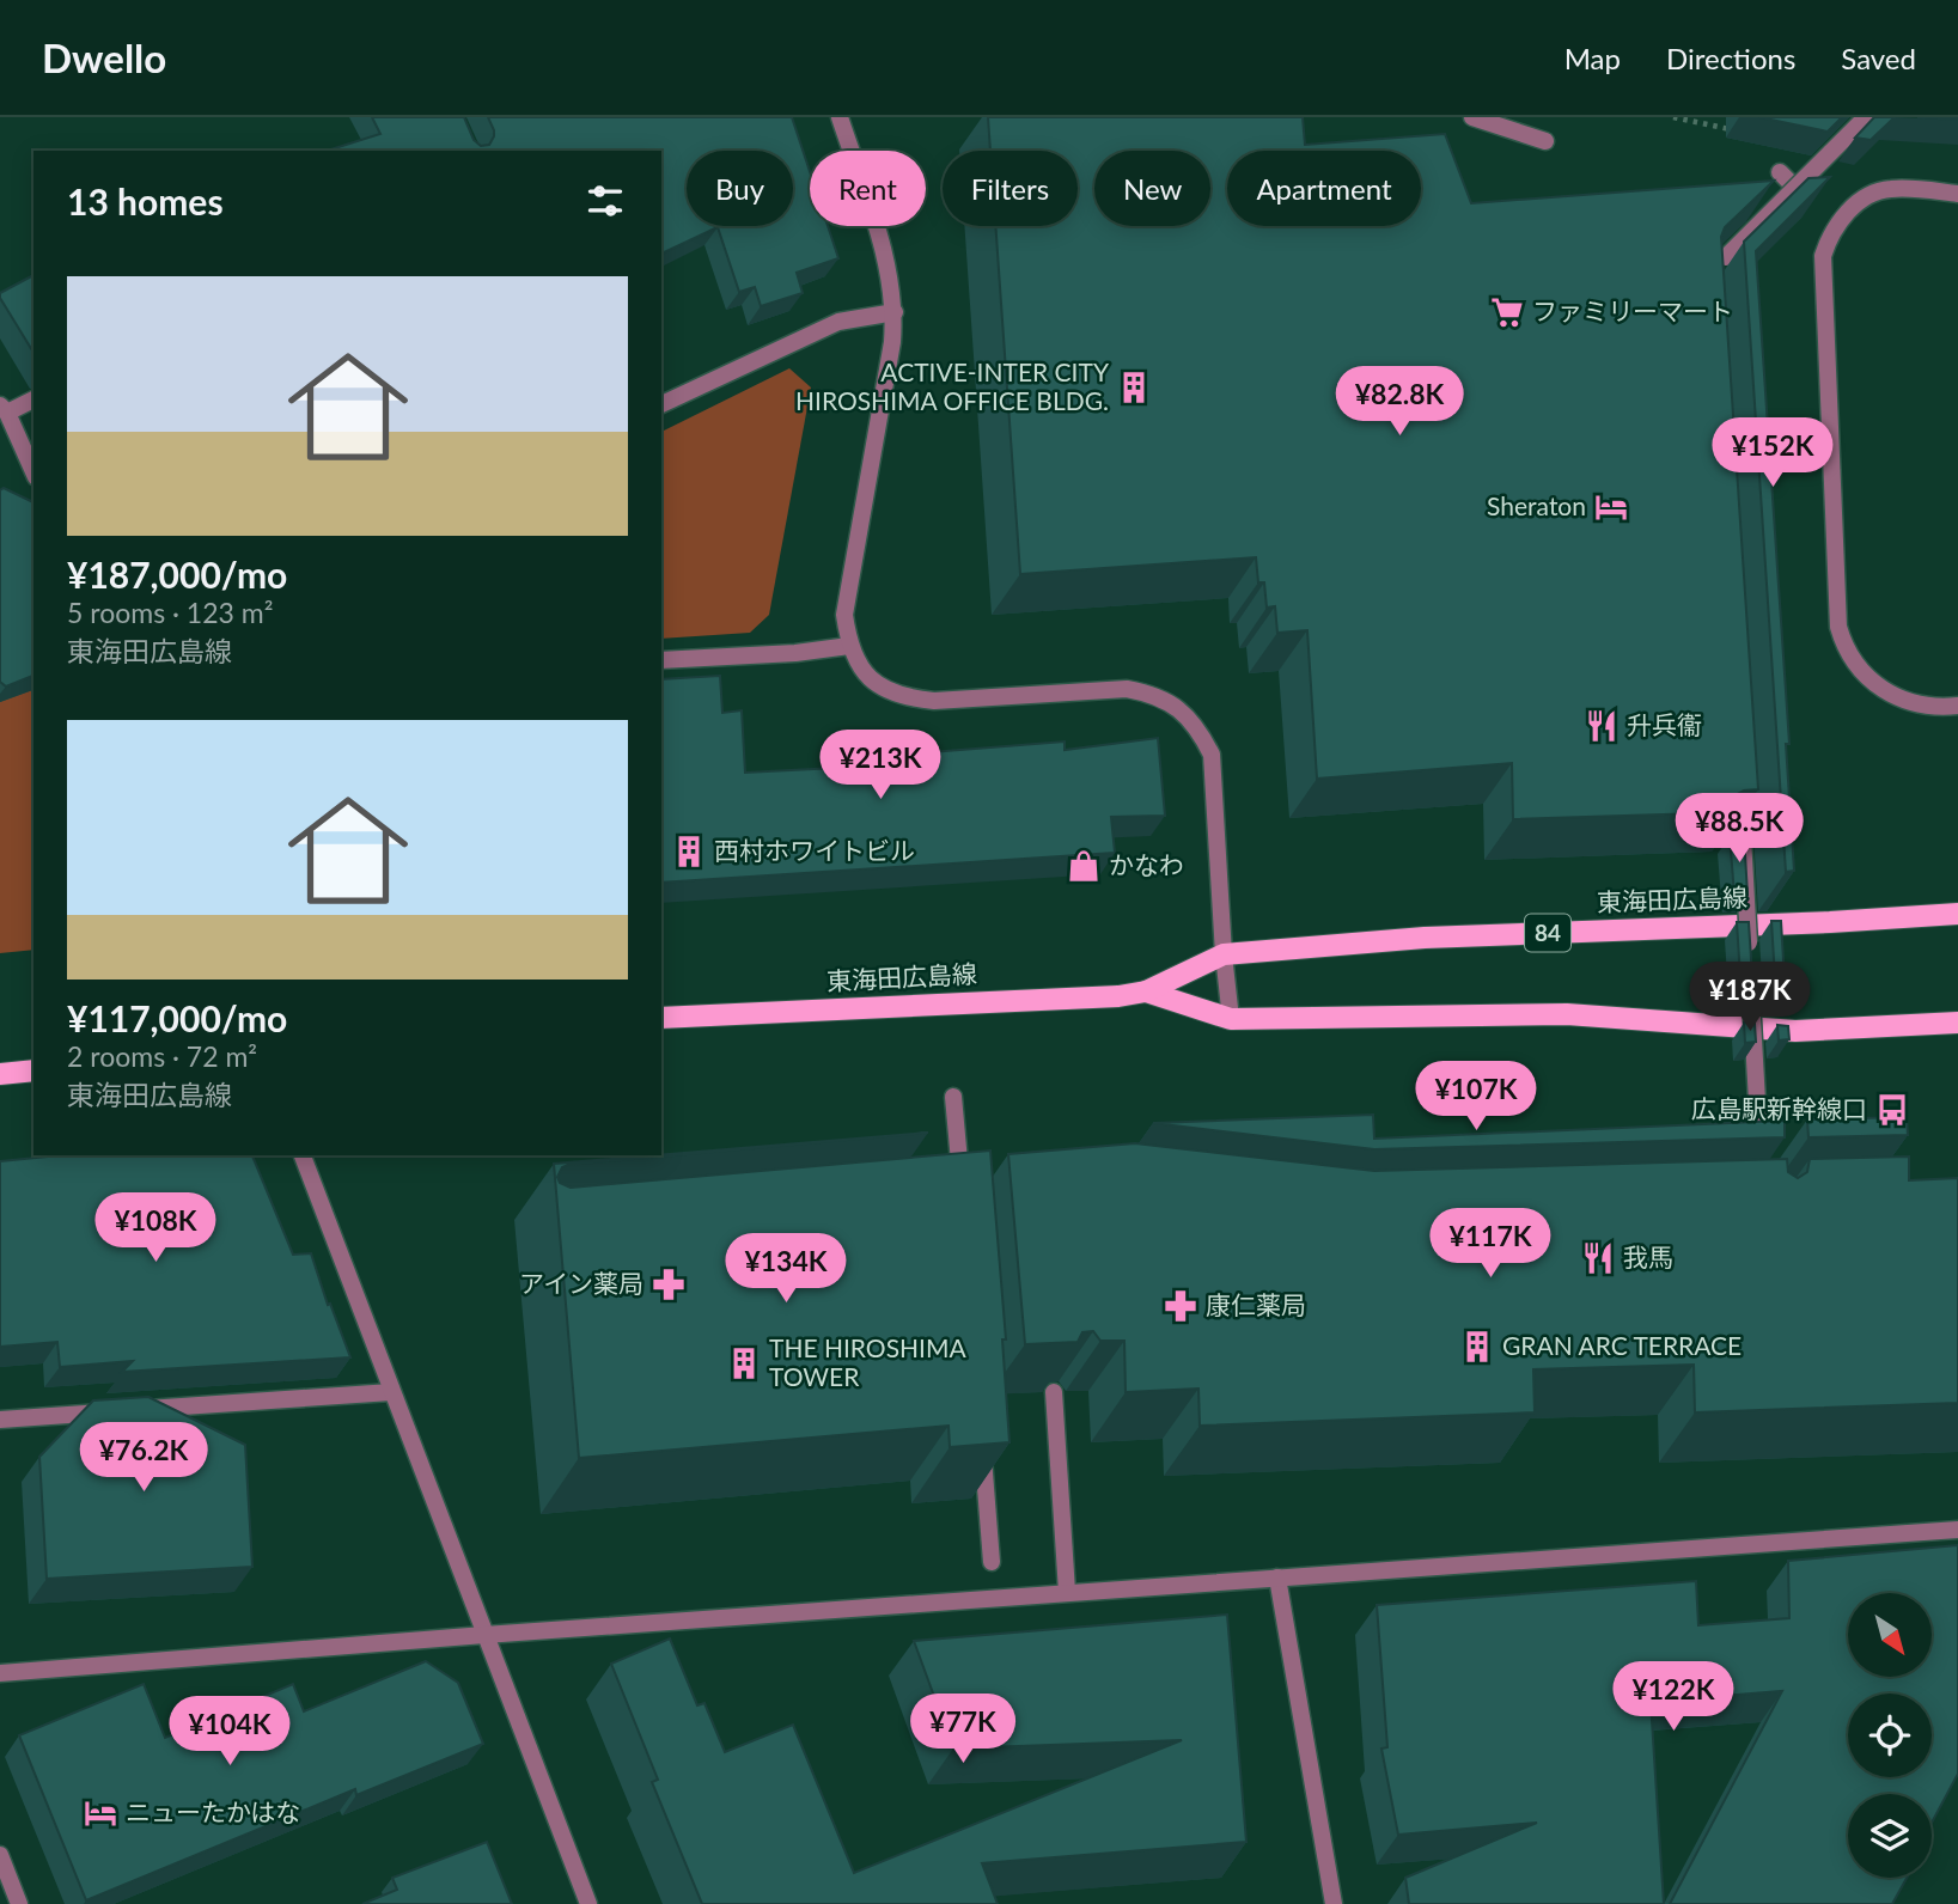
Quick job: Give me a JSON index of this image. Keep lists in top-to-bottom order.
{
  "streets": {
    "main road": ["東海田広島線", "84"]
  },
  "places": {
    "supermarket": ["ファミリーマート"],
    "building": [
      "ACTIVE-INTER CITY HIROSHIMA OFFICE BLDG.",
      "西村ホワイトビル",
      "GRAN ARC TERRACE",
      "THE HIROSHIMA TOWER"
    ],
    "hotel": ["Sheraton", "ニューたかはな"],
    "restaurant": ["升兵衞", "我馬"],
    "shop": ["かなわ"],
    "bus stop": ["広島駅新幹線口"],
    "pharmacy": ["アイン薬局", "康仁薬局"]
  },
  "north": "bottom right",
  "page": {
    "header": "Dwello",
    "nav": ["Map", "Directions", "Saved"],
    "chip": [
      "Buy",
      "Rent",
      "Filters",
      "New",
      "Apartment"
    ],
    "heading": "13 homes",
    "list": [
      {
        "name": "¥187,000/mo",
        "note": "5 rooms · 123 m² · 東海田広島線"
      },
      {
        "name": "¥117,000/mo",
        "note": "2 rooms · 72 m² · 東海田広島線"
      }
    ],
    "price": [
      "¥82.8K",
      "¥152K",
      "¥213K",
      "¥88.5K",
      "¥187K",
      "¥107K",
      "¥108K",
      "¥117K",
      "¥134K",
      "¥76.2K",
      "¥122K",
      "¥77K",
      "¥104K"
    ]
  }
}
